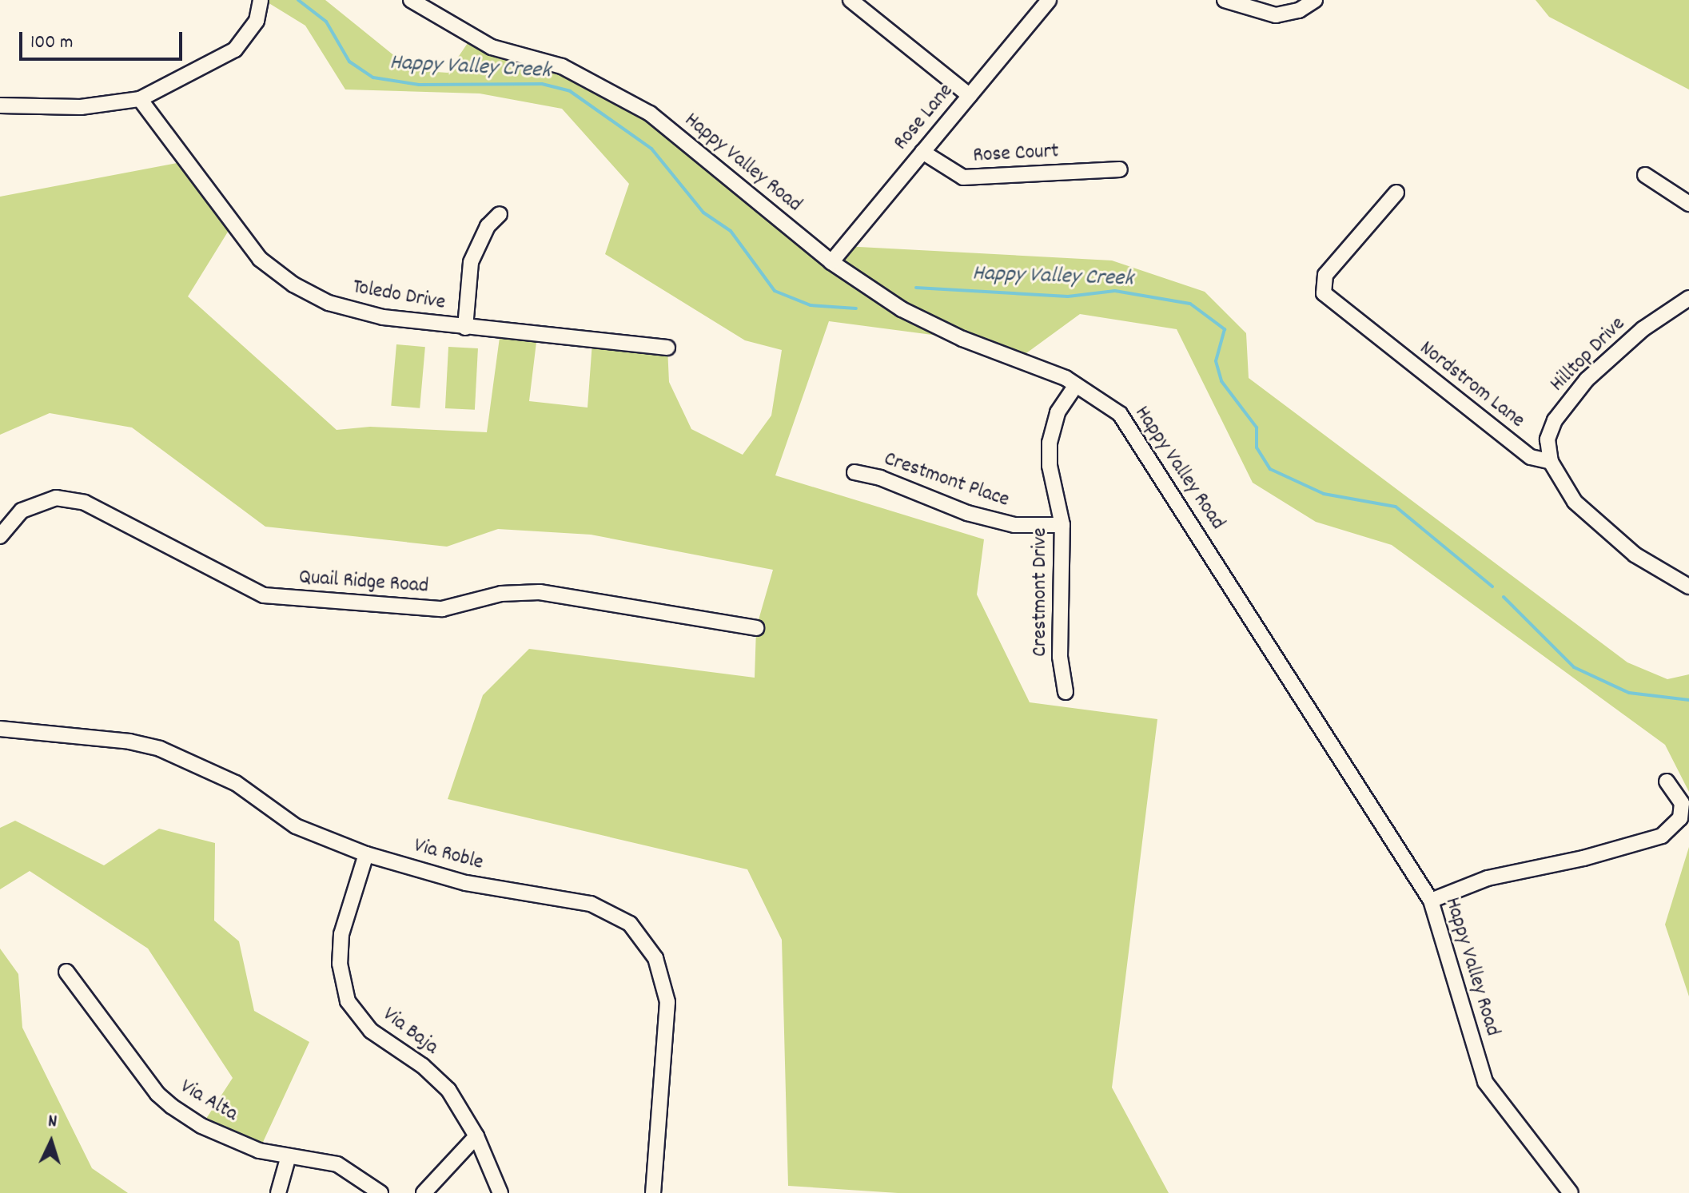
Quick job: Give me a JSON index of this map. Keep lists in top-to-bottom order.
{
  "streets": {
    "street": [
      "Rose Lane",
      "Rose Court",
      "Happy Valley Road",
      "Toledo Drive",
      "Hilltop Drive",
      "Nordstrom Lane",
      "Crestmont Place",
      "Quail Ridge Road",
      "Crestmont Drive",
      "Via Roble",
      "Via Baja",
      "Via Alta"
    ]
  },
  "crossings": [
    ["Rose Lane", "Rose Court"],
    ["Rose Lane", "Happy Valley Road"],
    ["Happy Valley Road", "Crestmont Drive"],
    ["Hilltop Drive", "Nordstrom Lane"],
    ["Crestmont Place", "Crestmont Drive"],
    ["Via Roble", "Via Baja"]
  ],
  "water": ["Happy Valley Creek"],
  "scale_bar": "100 m",
  "north": "top"
}
